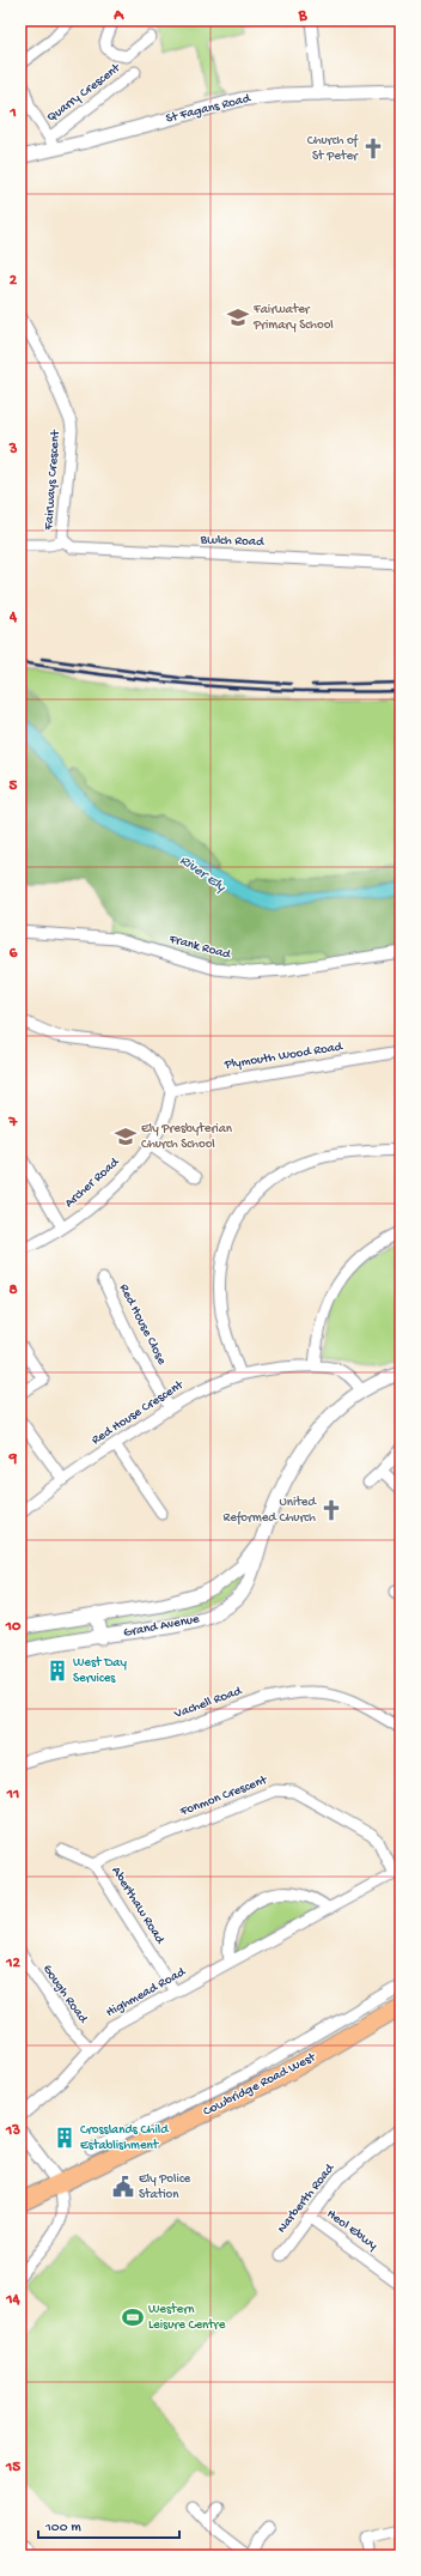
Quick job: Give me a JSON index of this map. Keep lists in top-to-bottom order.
{
  "streets": {
    "highway": ["Cowbridge Road West"],
    "street": [
      "Quarry Crescent",
      "St Fagans Road",
      "Fairways Crescent",
      "Bwlch Road",
      "Frank Road",
      "Plymouth Wood Road",
      "Archer Road",
      "Red House Close",
      "Red House Crescent",
      "Grand Avenue",
      "Vachell Road",
      "Fonmon Crescent",
      "Aberthaw Road",
      "Highmead Road",
      "Gough Road",
      "Narberth Road",
      "Heol Ebwy"
    ]
  },
  "crossings": [
    ["Fairways Crescent", "Bwlch Road"],
    ["Plymouth Wood Road", "Archer Road"],
    ["Red House Close", "Red House Crescent"],
    ["Red House Crescent", "Grand Avenue"],
    ["Fonmon Crescent", "Aberthaw Road"],
    ["Fonmon Crescent", "Highmead Road"],
    ["Aberthaw Road", "Highmead Road"],
    ["Highmead Road", "Gough Road"],
    ["Narberth Road", "Heol Ebwy"]
  ],
  "water": ["River Ely"],
  "places": {
    "church": ["Church of St Peter", "United Reformed Church"],
    "school or university": ["Fairwater Primary School", "Ely Presbyterian Church School"],
    "building": ["West Day Services", "Crosslands Child Establishment"],
    "public building": ["Ely Police Station"],
    "sports": ["Western Leisure Centre"]
  },
  "scale_bar": "100 m",
  "grid": {
    "columns": ["A", "B"],
    "rows": [
      "1",
      "2",
      "3",
      "4",
      "5",
      "6",
      "7",
      "8",
      "9",
      "10",
      "11",
      "12",
      "13",
      "14",
      "15"
    ]
  }
}
